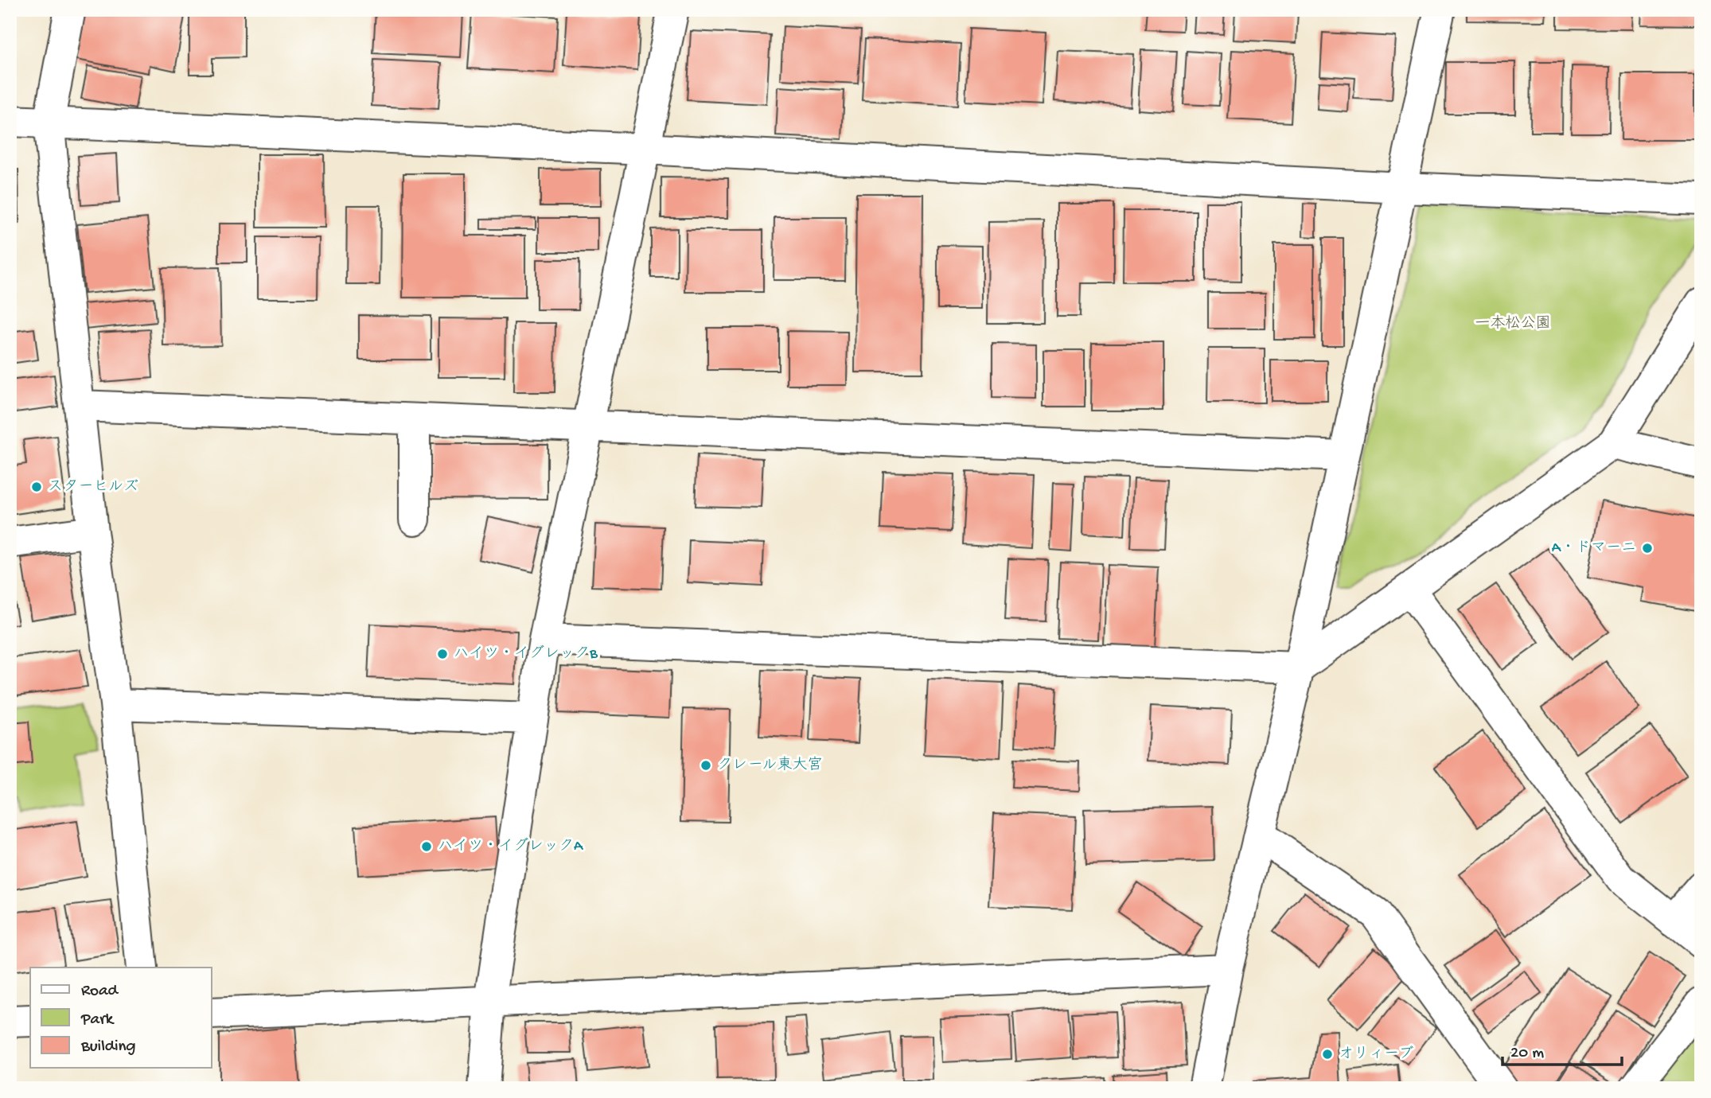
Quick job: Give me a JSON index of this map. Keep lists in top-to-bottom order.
{
  "parks": ["一本松公園"],
  "places": [
    "スターヒルズ",
    "A・ドマーニ",
    "ハイツ・イグレックB",
    "クレール東大宮",
    "ハイツ・イグレックA",
    "オリィーブ"
  ],
  "legend": ["Road", "Park", "Building"],
  "scale_bar": "20 m"
}
